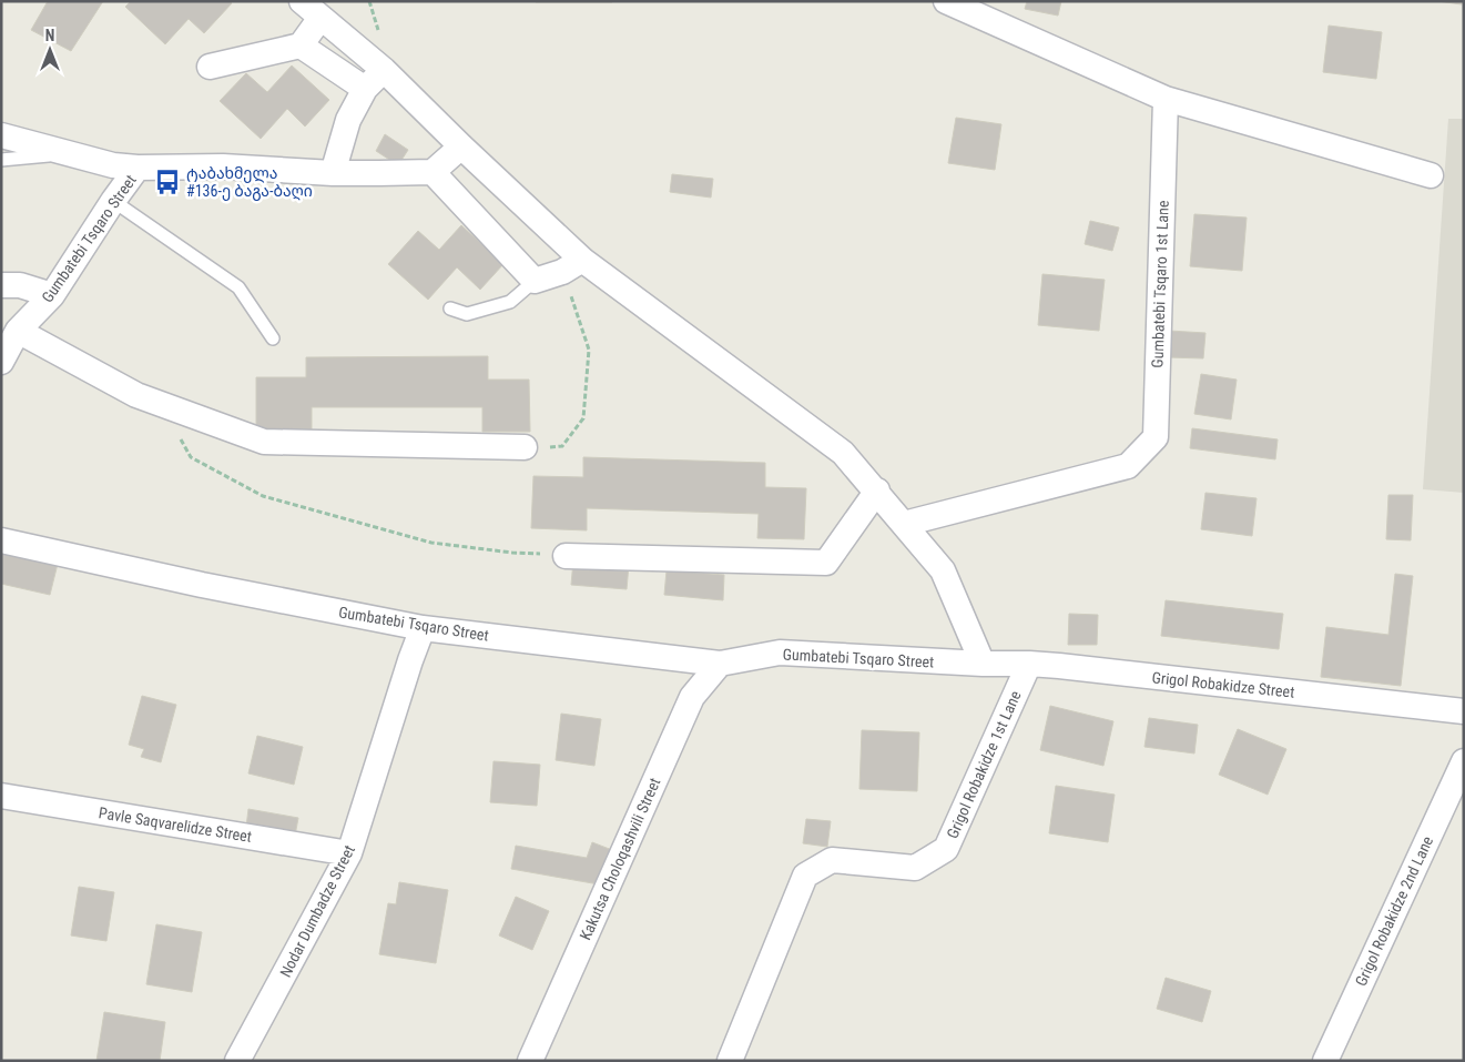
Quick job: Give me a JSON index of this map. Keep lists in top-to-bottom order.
{
  "streets": {
    "street": [
      "Gumbatebi Tsqaro Street",
      "Gumbatebi Tsqaro 1st Lane",
      "Grigol Robakidze Street",
      "Grigol Robakidze 1st Lane",
      "Pavle Saqvarelidze Street",
      "Kakutsa Choloqashvili Street",
      "Nodar Dumbadze Street",
      "Grigol Robakidze 2nd Lane"
    ]
  },
  "crossings": [
    ["Gumbatebi Tsqaro Street", "Grigol Robakidze Street"],
    ["Gumbatebi Tsqaro Street", "Kakutsa Choloqashvili Street"],
    ["Gumbatebi Tsqaro Street", "Nodar Dumbadze Street"],
    ["Grigol Robakidze Street", "Grigol Robakidze 1st Lane"],
    ["Pavle Saqvarelidze Street", "Nodar Dumbadze Street"]
  ],
  "places": {
    "bus stop": ["ტაბახმელა #136-ე ბაგა-ბაღი"]
  },
  "north": "top"
}
